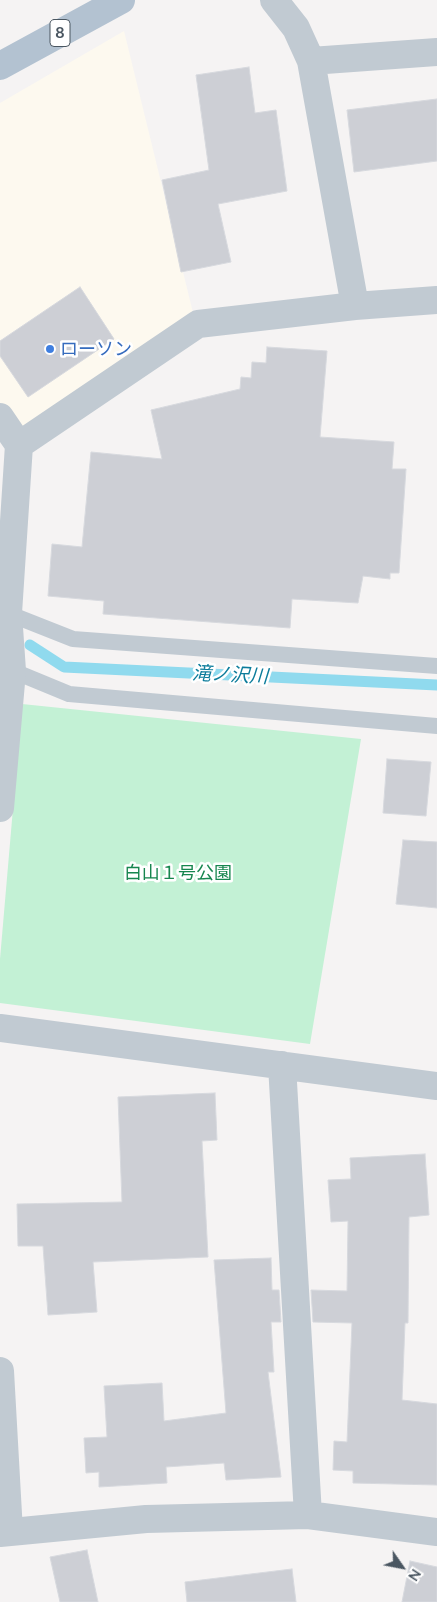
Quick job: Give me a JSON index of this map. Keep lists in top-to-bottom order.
{
  "streets": {
    "main road": ["8"]
  },
  "water": ["滝ノ沢川"],
  "parks": ["白山１号公園"],
  "places": ["ローソン"],
  "north": "bottom right"
}
